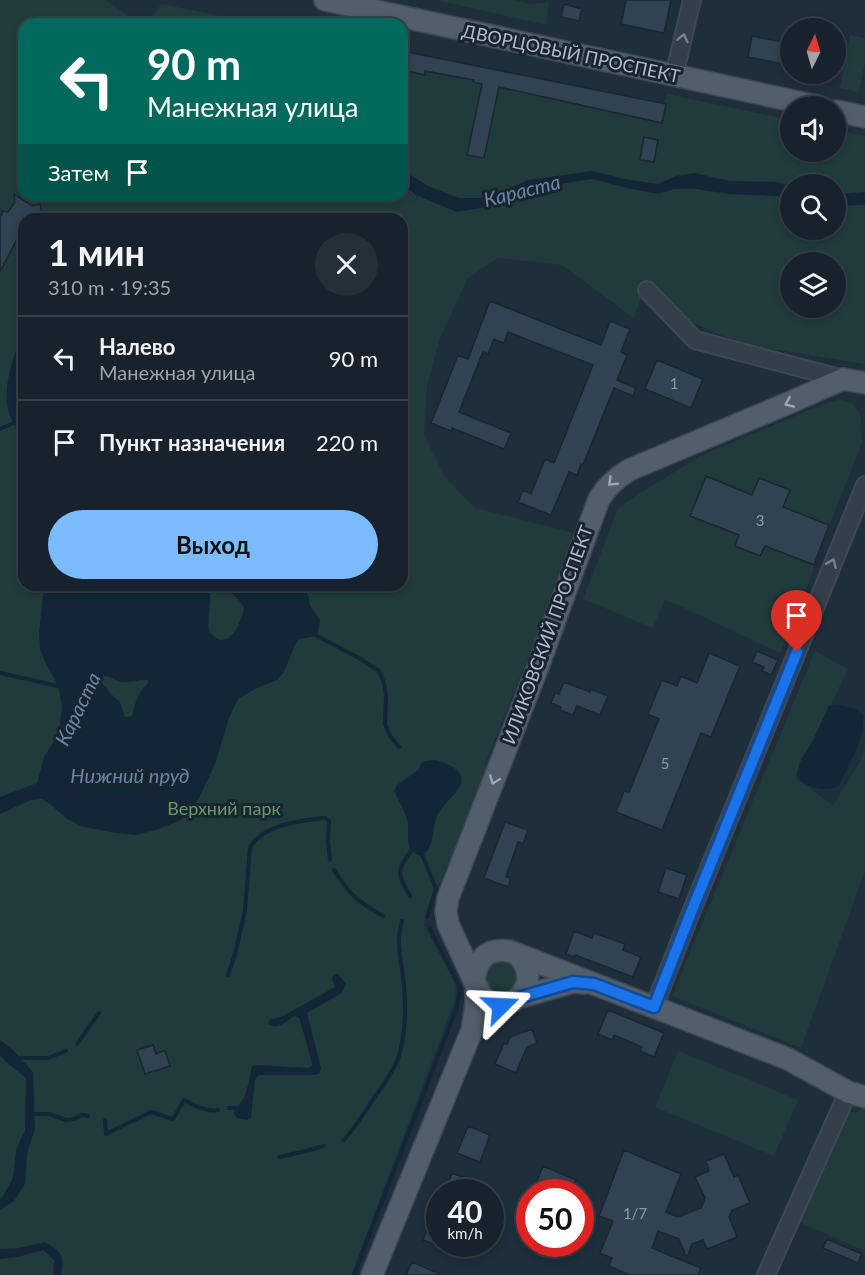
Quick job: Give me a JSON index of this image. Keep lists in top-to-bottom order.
{
  "streets": {
    "main road": ["ДВОРЦОВЫЙ ПРОСПЕКТ", "ИЛИКОВСКИЙ ПРОСПЕКТ"]
  },
  "one_way": ["ИЛИКОВСКИЙ ПРОСПЕКТ"],
  "water": ["Караста", "Нижний пруд"],
  "parks": ["Верхний парк"],
  "house_numbers": [
    "1",
    "3",
    "5",
    "1/7"
  ],
  "north": "top",
  "page": {
    "turn": ["90 m", "Манежная улица"],
    "then": "Затем",
    "heading": ["1 мин", "310 m · 19:35"],
    "list": [
      {
        "name": "Налево",
        "note": "Манежная улица",
        "value": "90 m"
      },
      {
        "name": "Пункт назначения",
        "value": "220 m"
      }
    ],
    "buttons": "Выход",
    "speed": "40 km/h",
    "limit": "50"
  }
}
